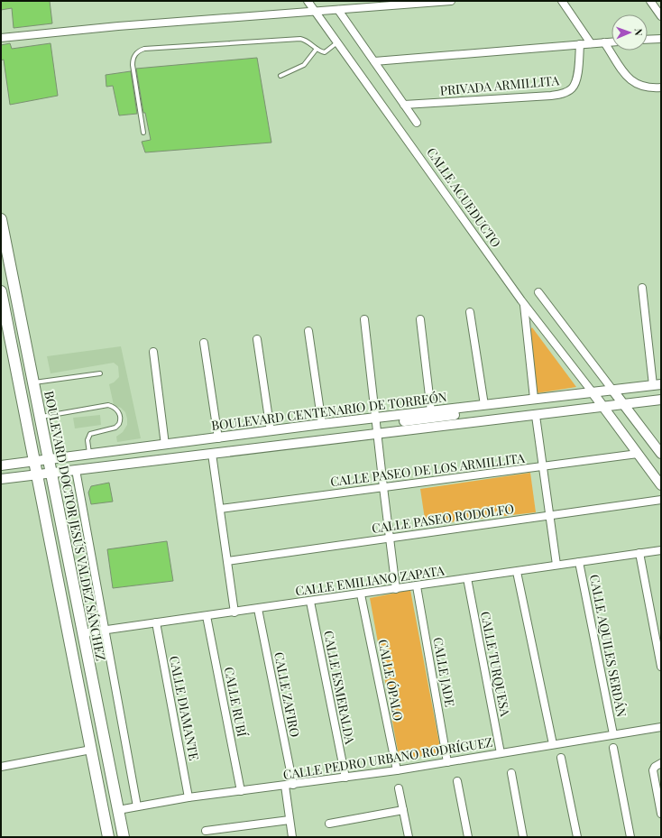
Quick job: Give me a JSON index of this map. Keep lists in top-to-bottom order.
{
  "streets": {
    "main road": ["BOULEVARD DOCTOR JESÚS VALDEZ SÁNCHEZ"],
    "street": [
      "PRIVADA ARMILLITA",
      "CALLE ACUEDUCTO",
      "BOULEVARD CENTENARIO DE TORREÓN",
      "CALLE PASEO DE LOS ARMILLITA",
      "CALLE PASEO RODOLFO",
      "CALLE EMILIANO ZAPATA",
      "CALLE AQUILES SERDÁN",
      "CALLE TURQUESA",
      "CALLE JADE",
      "CALLE ÓPALO",
      "CALLE ESMERALDA",
      "CALLE ZAFIRO",
      "CALLE RUBÍ",
      "CALLE DIAMANTE",
      "CALLE PEDRO URBANO RODRÍGUEZ"
    ]
  },
  "crossings": [
    ["CALLE ACUEDUCTO", "BOULEVARD CENTENARIO DE TORREÓN"],
    ["CALLE ACUEDUCTO", "CALLE PASEO DE LOS ARMILLITA"],
    ["BOULEVARD CENTENARIO DE TORREÓN", "BOULEVARD DOCTOR JESÚS VALDEZ SÁNCHEZ"],
    ["BOULEVARD DOCTOR JESÚS VALDEZ SÁNCHEZ", "CALLE EMILIANO ZAPATA"],
    ["BOULEVARD DOCTOR JESÚS VALDEZ SÁNCHEZ", "CALLE PEDRO URBANO RODRÍGUEZ"],
    ["CALLE EMILIANO ZAPATA", "CALLE AQUILES SERDÁN"],
    ["CALLE EMILIANO ZAPATA", "CALLE TURQUESA"],
    ["CALLE EMILIANO ZAPATA", "CALLE JADE"],
    ["CALLE EMILIANO ZAPATA", "CALLE ÓPALO"],
    ["CALLE EMILIANO ZAPATA", "CALLE ESMERALDA"],
    ["CALLE EMILIANO ZAPATA", "CALLE ZAFIRO"],
    ["CALLE EMILIANO ZAPATA", "CALLE RUBÍ"],
    ["CALLE EMILIANO ZAPATA", "CALLE DIAMANTE"],
    ["CALLE AQUILES SERDÁN", "CALLE PEDRO URBANO RODRÍGUEZ"],
    ["CALLE TURQUESA", "CALLE PEDRO URBANO RODRÍGUEZ"],
    ["CALLE JADE", "CALLE PEDRO URBANO RODRÍGUEZ"],
    ["CALLE ÓPALO", "CALLE PEDRO URBANO RODRÍGUEZ"],
    ["CALLE ESMERALDA", "CALLE PEDRO URBANO RODRÍGUEZ"],
    ["CALLE ZAFIRO", "CALLE PEDRO URBANO RODRÍGUEZ"],
    ["CALLE RUBÍ", "CALLE PEDRO URBANO RODRÍGUEZ"],
    ["CALLE DIAMANTE", "CALLE PEDRO URBANO RODRÍGUEZ"]
  ],
  "north": "right"
}
